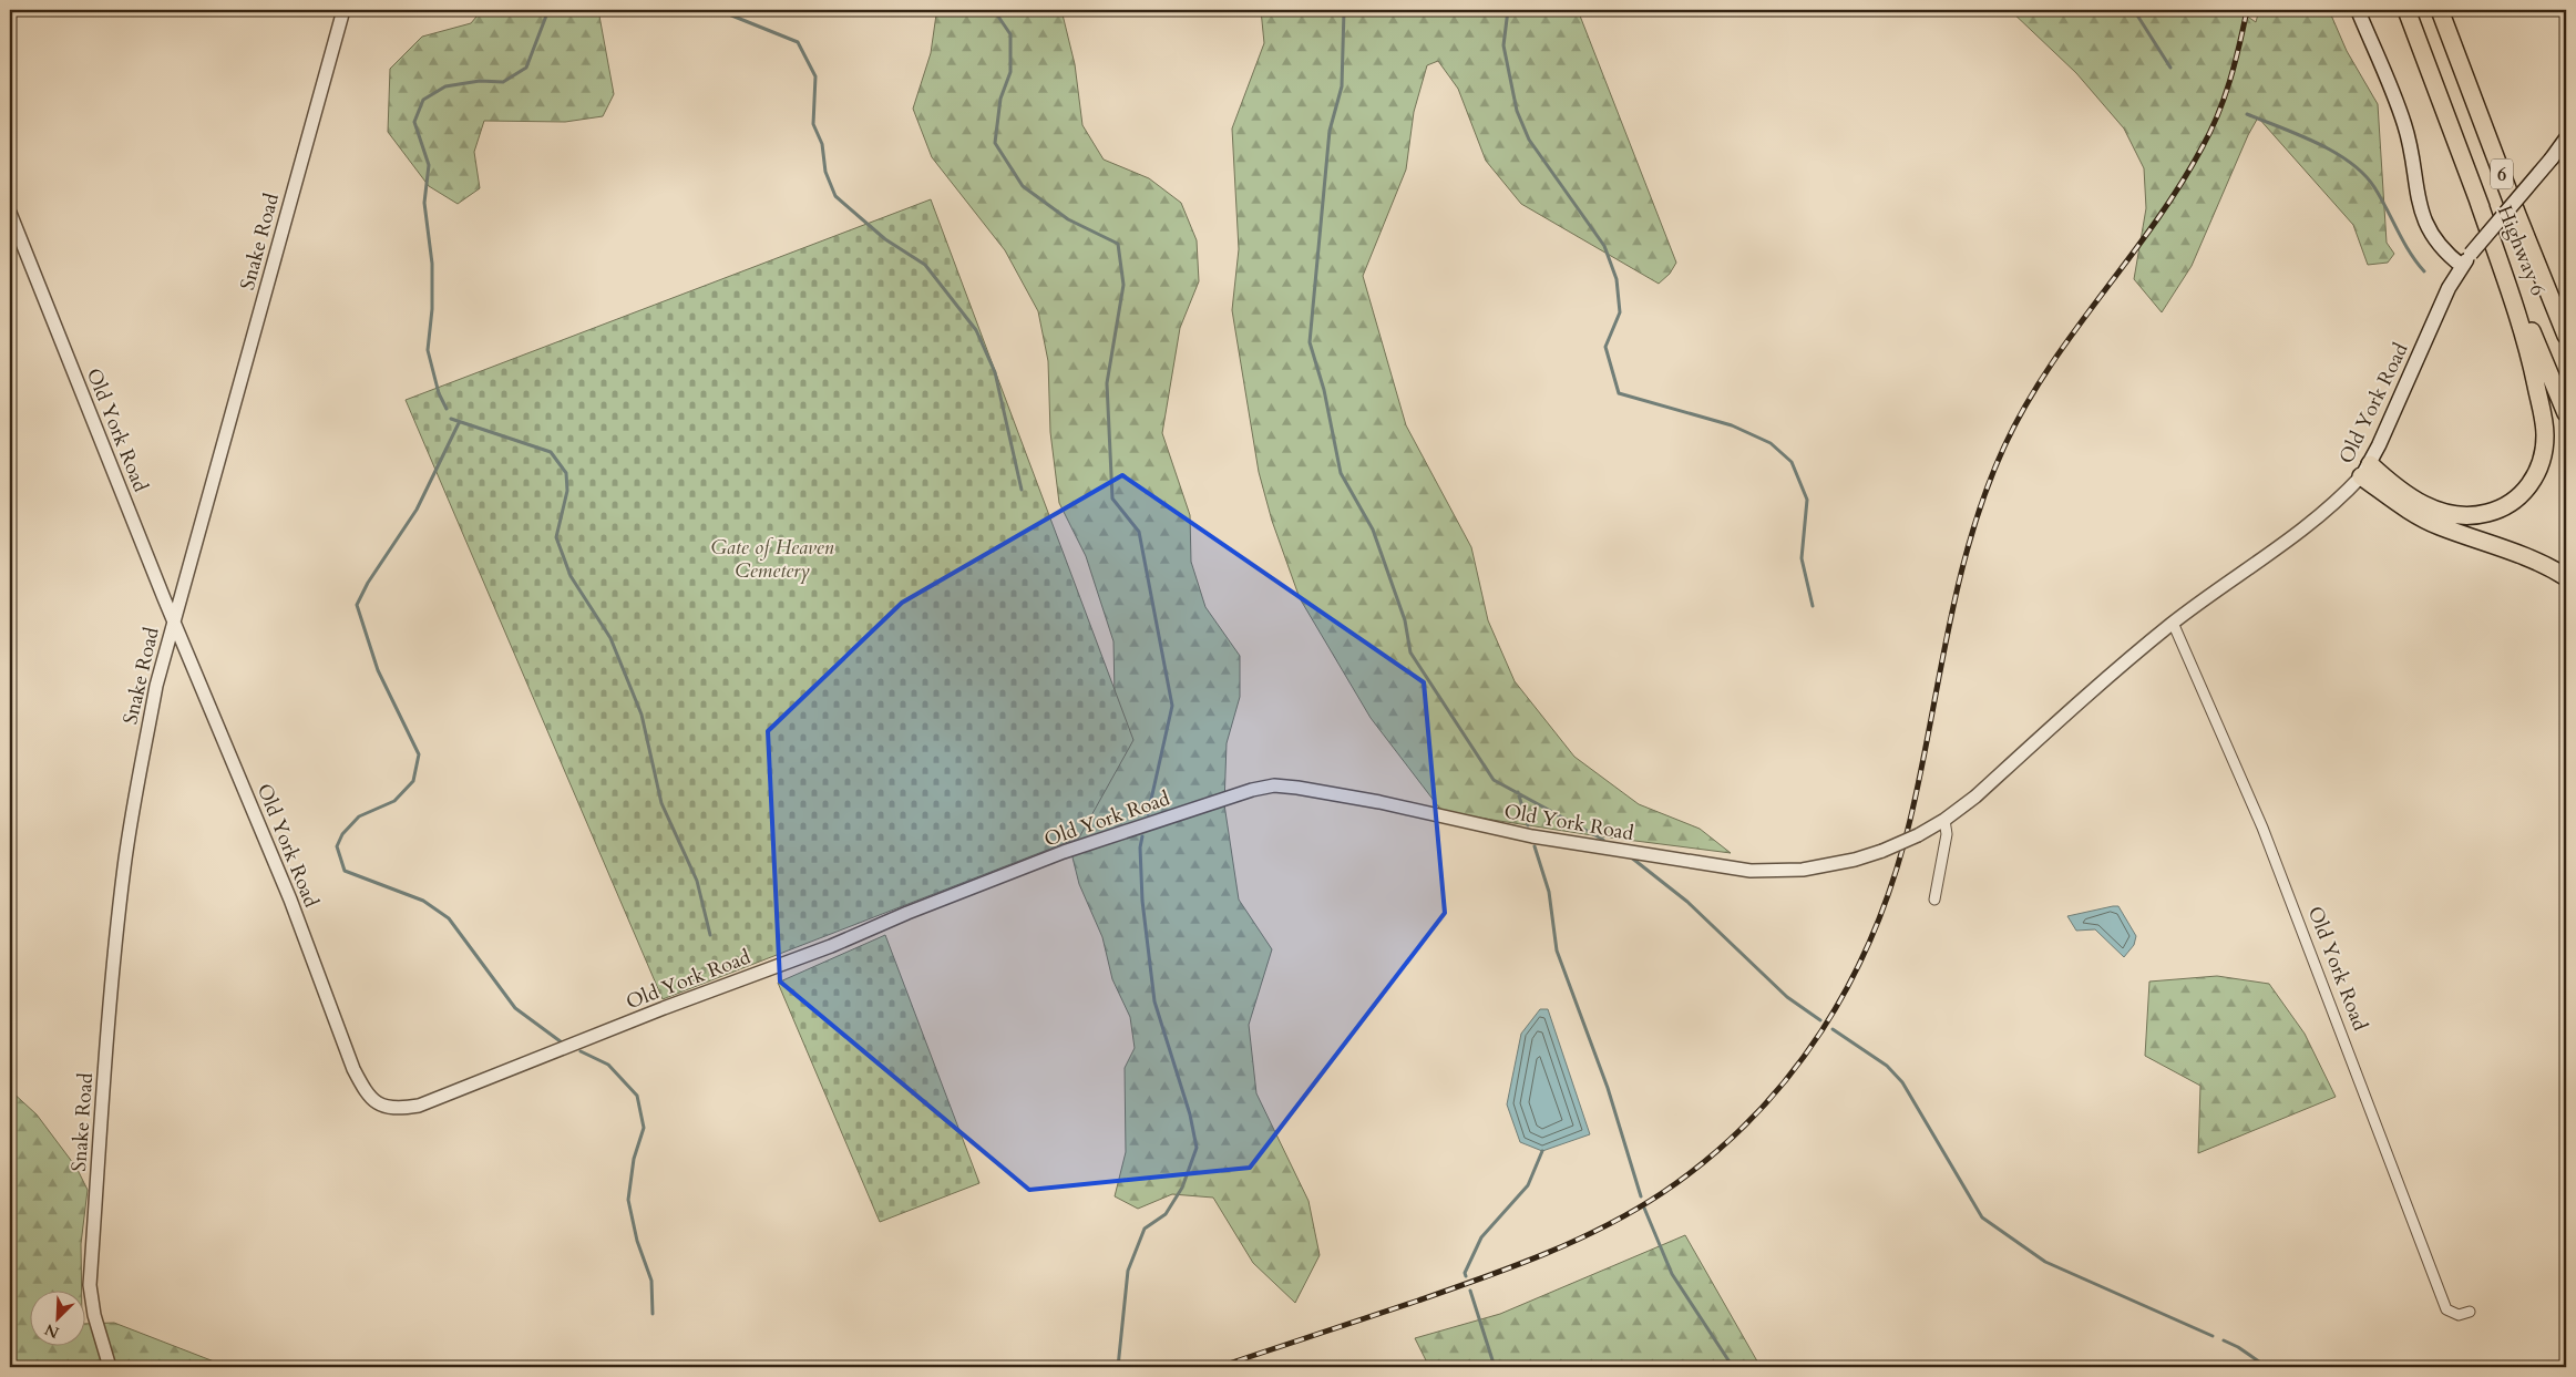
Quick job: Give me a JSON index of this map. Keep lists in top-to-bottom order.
{
  "streets": {
    "highway": ["6", "Highway 6"],
    "main road": ["Old York Road"],
    "street": ["Snake Road"]
  },
  "crossings": [
    ["Snake Road", "Old York Road"]
  ],
  "parks": ["Gate of Heaven Cemetery"],
  "north": "bottom left"
}
